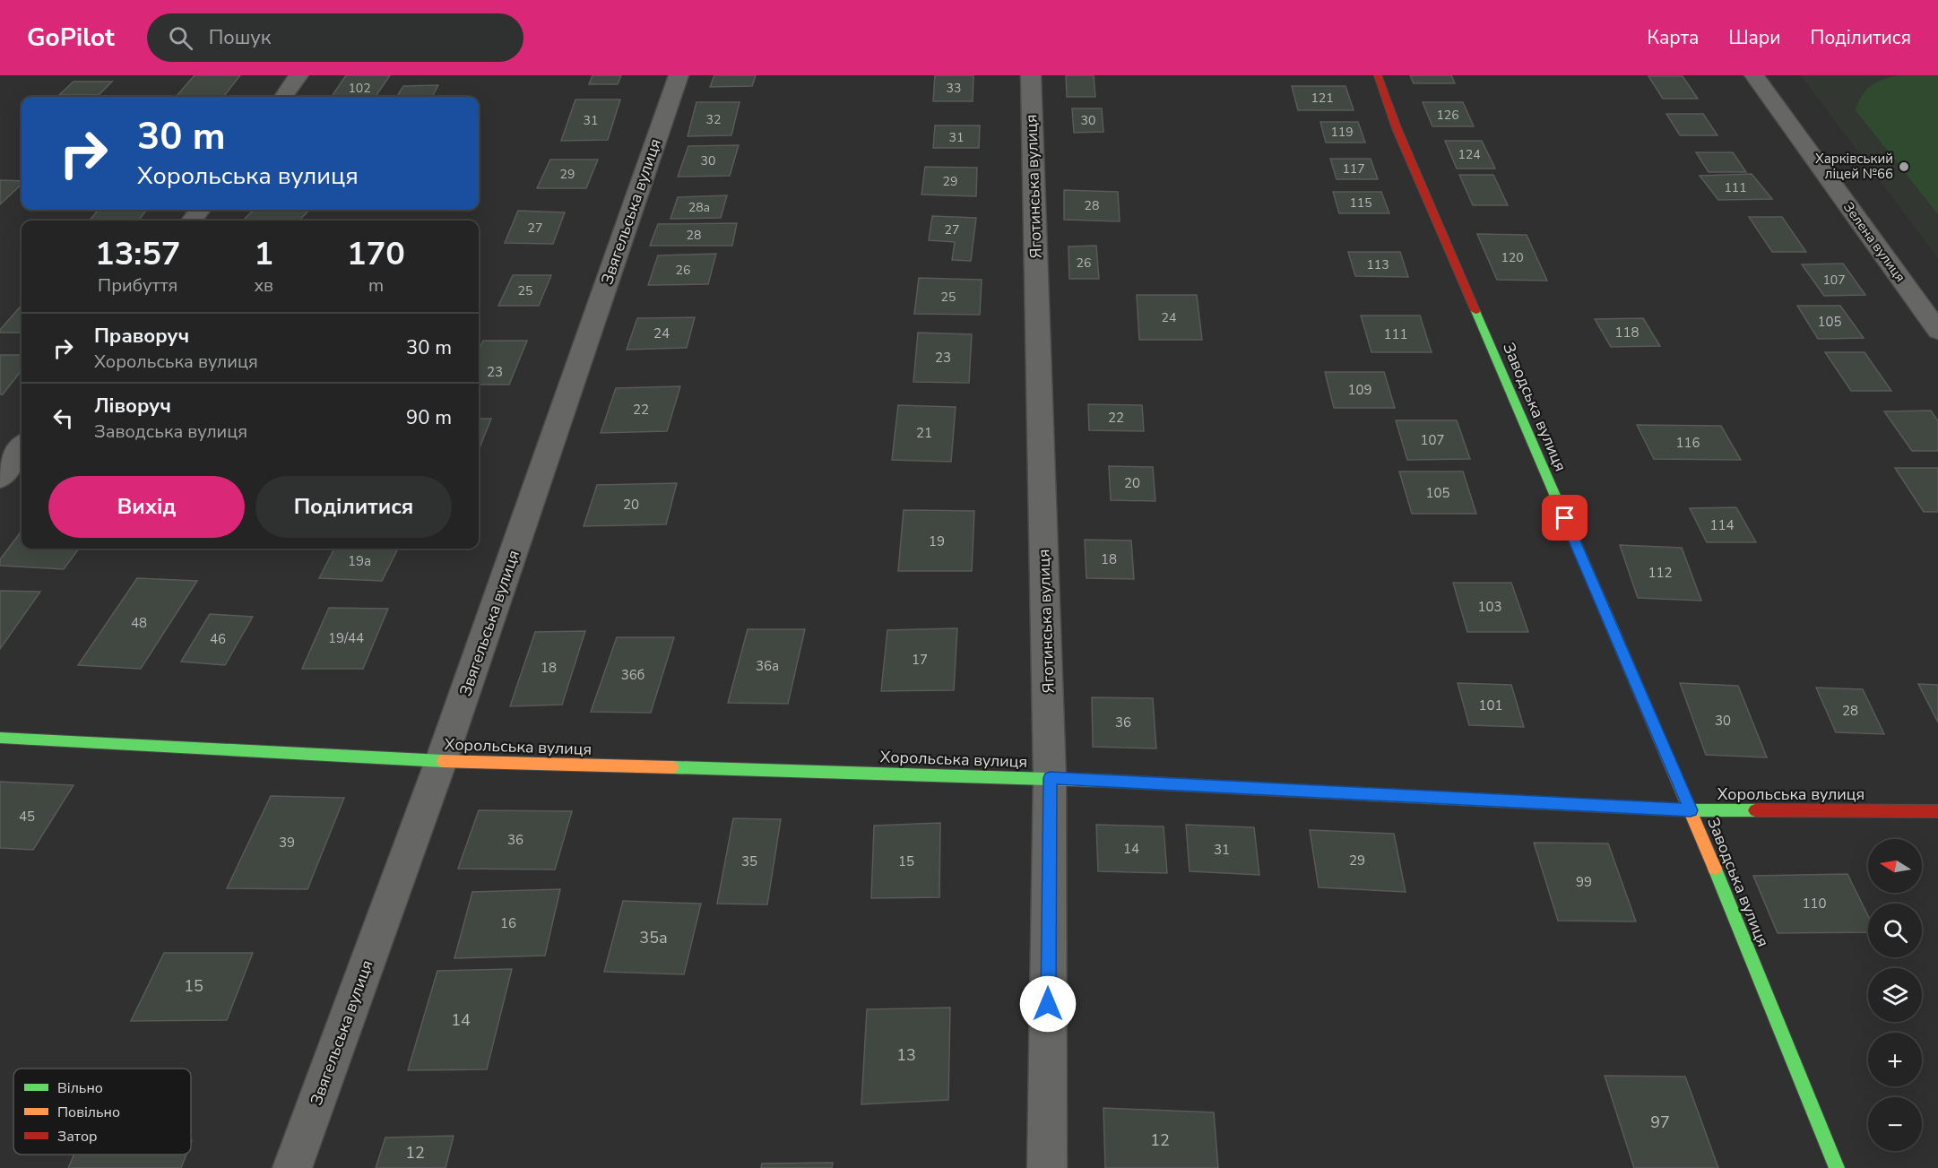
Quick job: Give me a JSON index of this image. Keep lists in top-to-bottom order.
{
  "streets": {
    "street": [
      "Яготинська вулиця",
      "Звягельська вулиця",
      "Зелена вулиця",
      "Заводська вулиця",
      "Хорольська вулиця"
    ]
  },
  "crossings": [
    ["Яготинська вулиця", "Хорольська вулиця"],
    ["Звягельська вулиця", "Хорольська вулиця"],
    ["Заводська вулиця", "Хорольська вулиця"]
  ],
  "places": ["Харківський ліцей №66"],
  "house_numbers": [
    "102",
    "33",
    "121",
    "126",
    "32",
    "31",
    "30",
    "119",
    "31",
    "124",
    "30",
    "117",
    "29",
    "29",
    "111",
    "115",
    "28",
    "28а",
    "27",
    "27",
    "28",
    "120",
    "26",
    "113",
    "26",
    "107",
    "25",
    "25",
    "24",
    "105",
    "118",
    "24",
    "111",
    "23",
    "23",
    "109",
    "22",
    "22",
    "21",
    "107",
    "116",
    "20",
    "105",
    "20",
    "114",
    "19",
    "18",
    "19а",
    "112",
    "103",
    "48",
    "19/44",
    "46",
    "17",
    "36а",
    "18",
    "36б",
    "101",
    "28",
    "30",
    "36",
    "45",
    "36",
    "39",
    "14",
    "31",
    "29",
    "35",
    "15",
    "99",
    "110",
    "16",
    "35а",
    "15",
    "14",
    "13",
    "97",
    "12",
    "12"
  ],
  "legend": ["Вільно", "Повільно", "Затор"],
  "north": "left",
  "page": {
    "header": "GoPilot",
    "search": "Пошук",
    "nav": ["Карта", "Шари", "Поділитися"],
    "turn": ["30 m", "Хорольська вулиця"],
    "eta": [
      "13:57",
      "Прибуття",
      "1",
      "хв",
      "170",
      "m"
    ],
    "list": [
      {
        "name": "Праворуч",
        "note": "Хорольська вулиця",
        "value": "30 m"
      },
      {
        "name": "Ліворуч",
        "note": "Заводська вулиця",
        "value": "90 m"
      }
    ],
    "buttons": ["Вихід", "Поділитися"],
    "map_buttons": ["+", "−"]
  }
}
